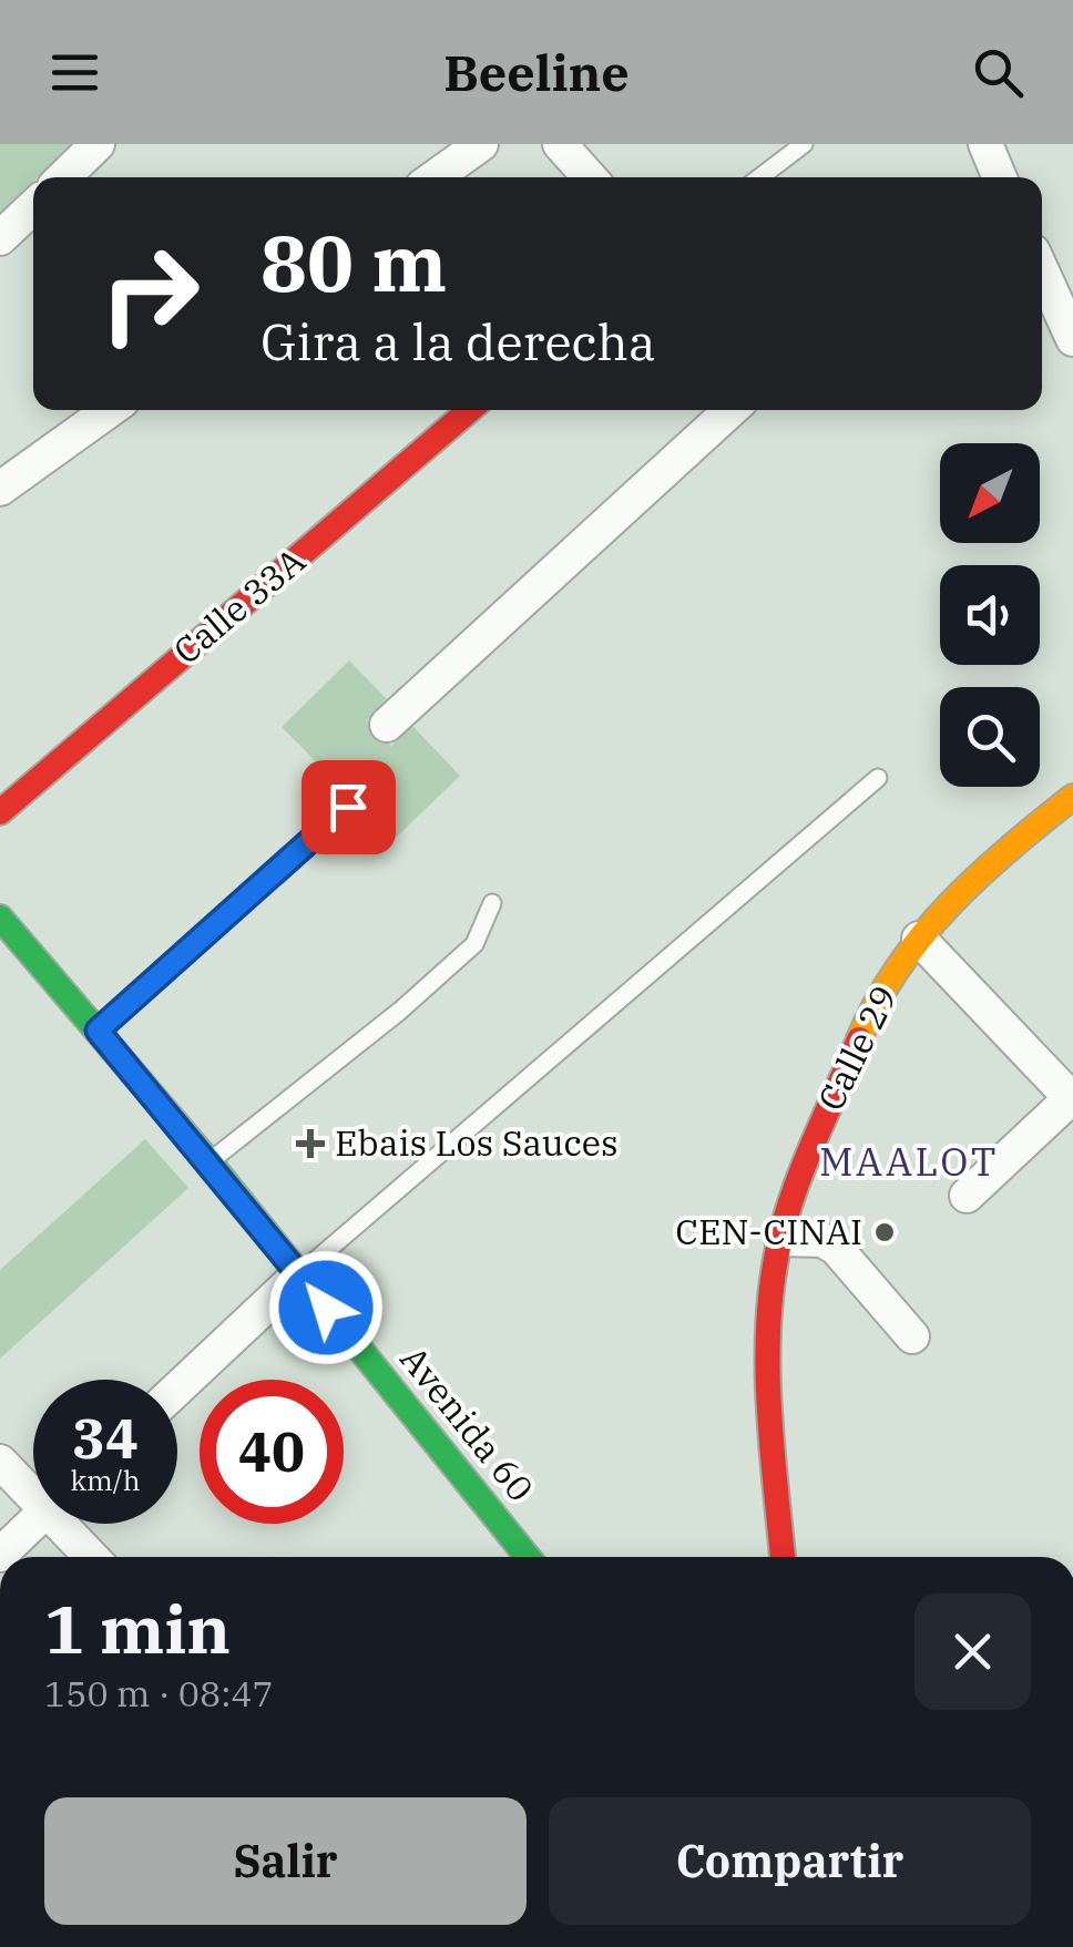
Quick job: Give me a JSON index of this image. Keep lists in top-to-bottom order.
{
  "streets": {
    "street": ["Calle 33A", "Calle 29", "Avenida 60"]
  },
  "districts": ["MAALOT"],
  "places": {
    "health": ["Ebais Los Sauces"],
    "other": ["CEN-CINAI"]
  },
  "north": "bottom left",
  "page": {
    "header": "Beeline",
    "turn": ["80 m", "Gira a la derecha"],
    "speed": "34 km/h",
    "limit": "40",
    "heading": ["1 min", "150 m · 08:47"],
    "buttons": ["Salir", "Compartir"]
  }
}
